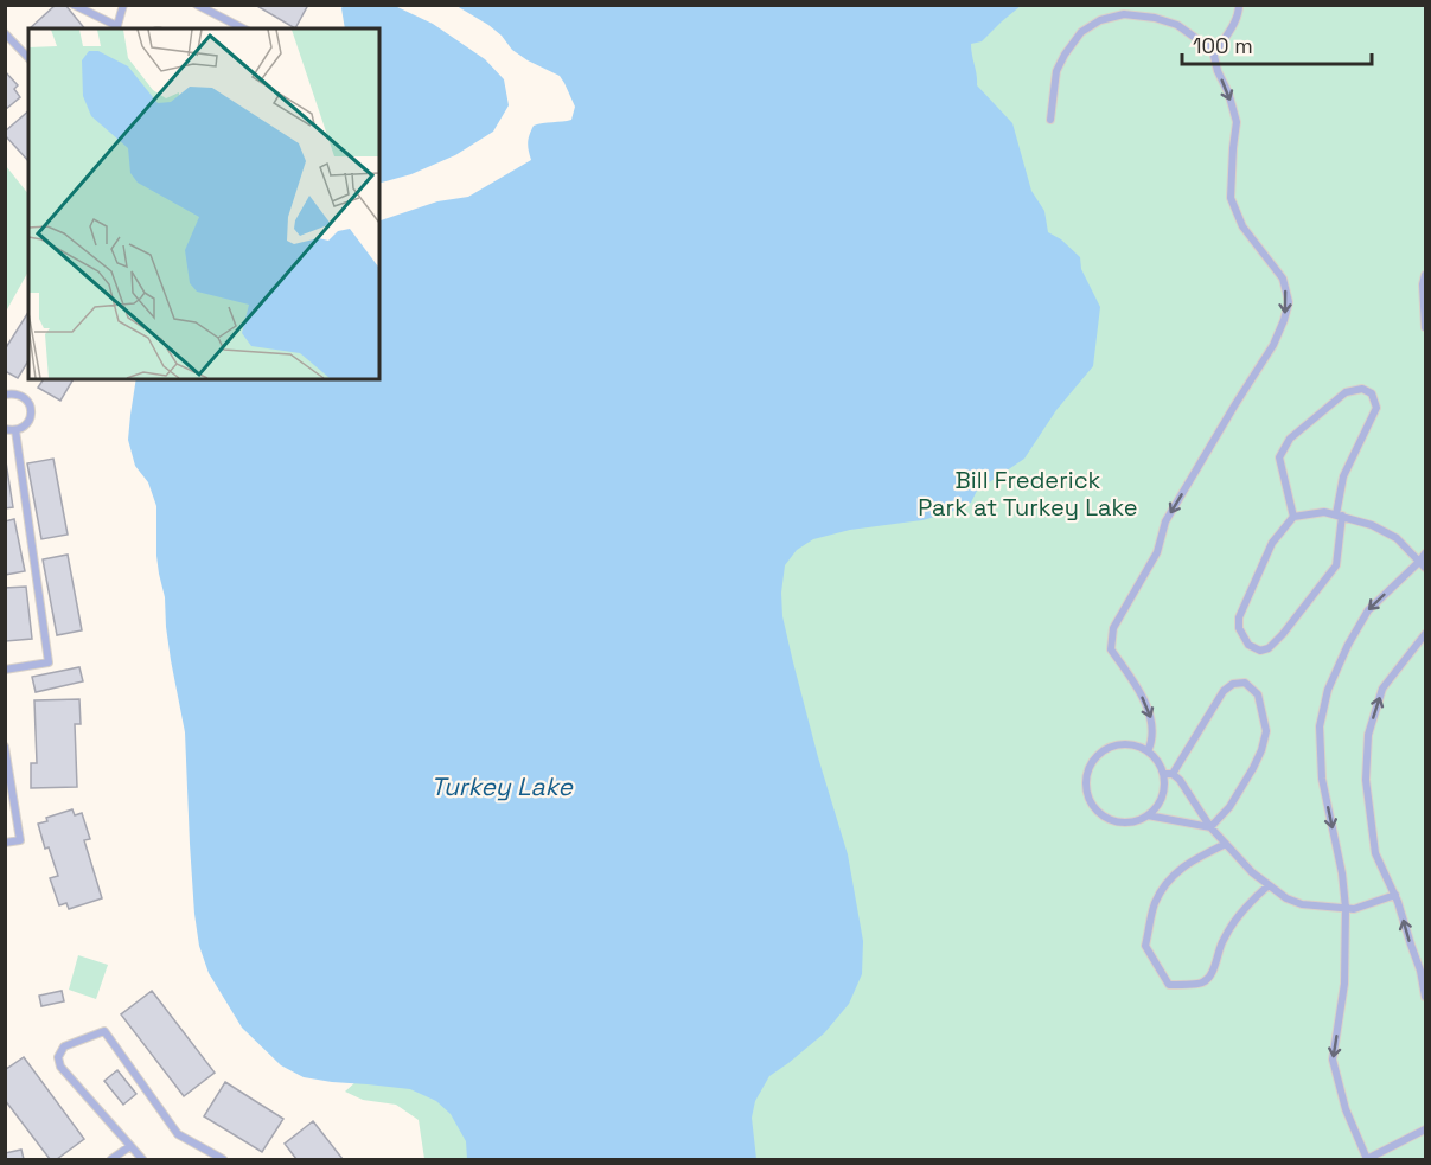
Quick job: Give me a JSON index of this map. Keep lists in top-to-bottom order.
{
  "water": ["Turkey Lake"],
  "parks": ["Bill Frederick Park at Turkey Lake"],
  "scale_bar": "100 m"
}
